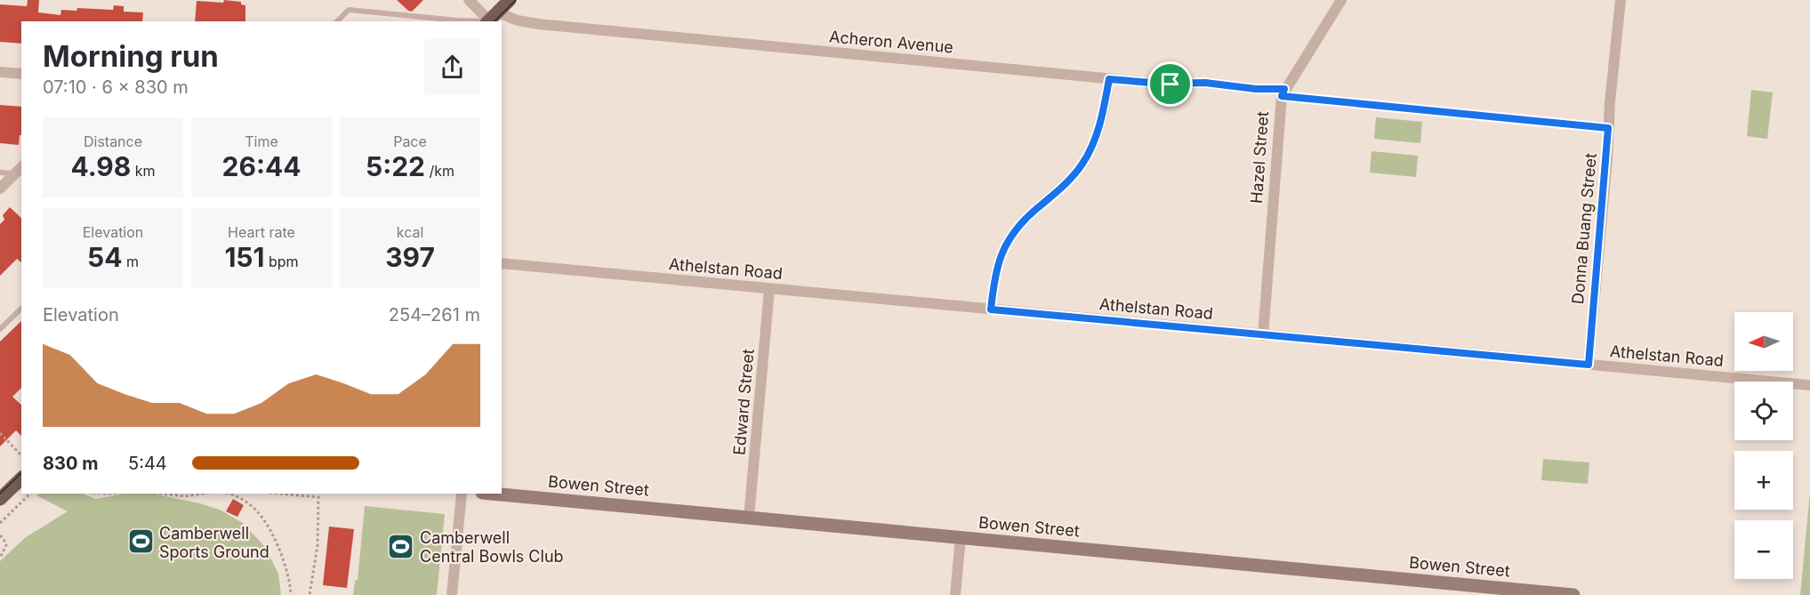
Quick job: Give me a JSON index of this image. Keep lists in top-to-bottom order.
{
  "streets": {
    "street": [
      "Acheron Avenue",
      "Hazel Street",
      "Donna Buang Street",
      "Athelstan Road",
      "Edward Street",
      "Bowen Street"
    ]
  },
  "crossings": [
    ["Acheron Avenue", "Hazel Street"],
    ["Hazel Street", "Athelstan Road"],
    ["Donna Buang Street", "Athelstan Road"],
    ["Athelstan Road", "Edward Street"],
    ["Edward Street", "Bowen Street"]
  ],
  "places": {
    "sports": ["Camberwell Sports Ground", "Camberwell Central Bowls Club"]
  },
  "north": "left",
  "page": {
    "heading": ["Morning run", "07:10 · 6 × 830 m"],
    "stats": [
      ["Distance", "4.98 km"],
      ["Time", "26:44"],
      ["Pace", "5:22 /km"],
      ["Elevation", "54 m"],
      ["Heart rate", "151 bpm"],
      ["kcal", "397"]
    ],
    "chart": ["Elevation", "254–261 m"],
    "map_buttons": ["+", "−"],
    "list": [
      {
        "name": "830 m",
        "note": "5:44"
      }
    ]
  }
}
